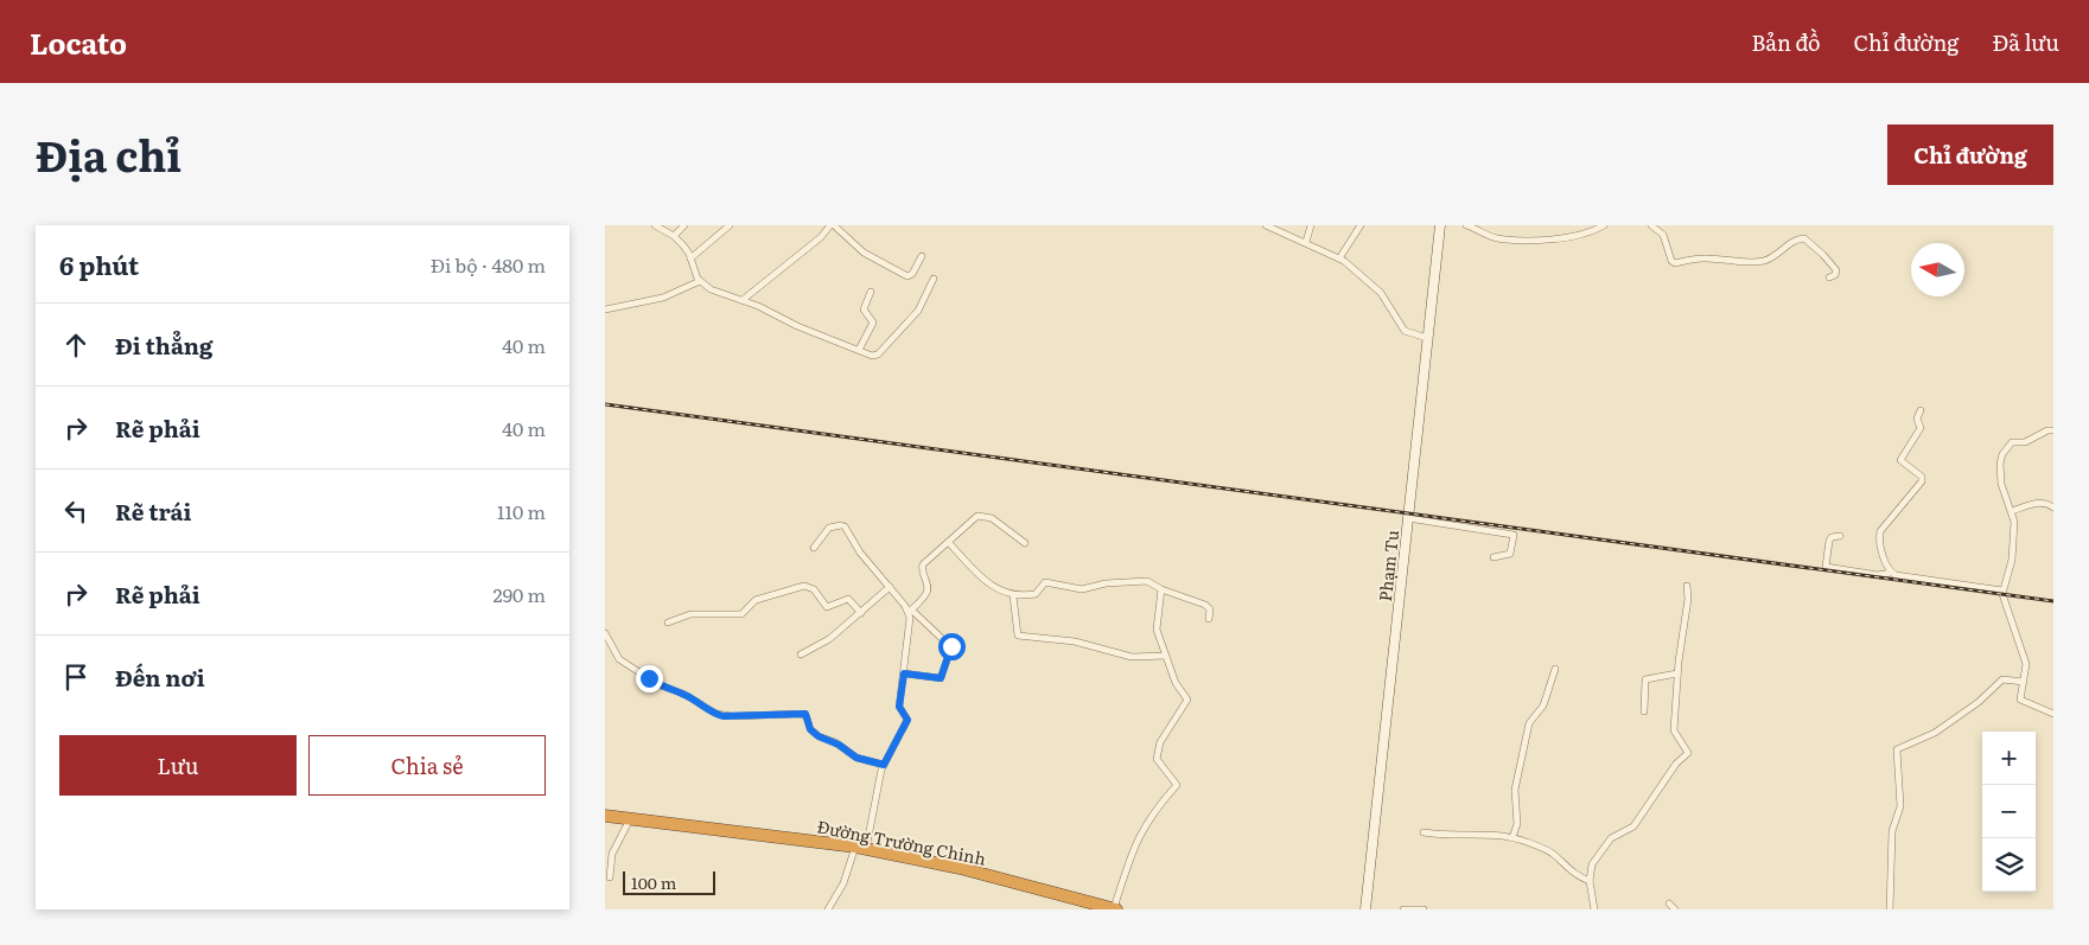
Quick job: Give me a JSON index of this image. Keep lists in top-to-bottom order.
{
  "streets": {
    "highway": ["Đường Trường Chinh"],
    "street": ["Phạm Tu"]
  },
  "scale_bar": "100 m",
  "north": "left",
  "page": {
    "header": "Locato",
    "nav": ["Bản đồ", "Chỉ đường", "Đã lưu"],
    "title": "Địa chỉ",
    "buttons": [
      "Chỉ đường",
      ["Lưu", "Chia sẻ"]
    ],
    "heading": ["6 phút", "Đi bộ · 480 m"],
    "list": [
      ["Đi thẳng", "40 m"],
      ["Rẽ phải", "40 m"],
      ["Rẽ trái", "110 m"],
      ["Rẽ phải", "290 m"],
      "Đến nơi"
    ],
    "map_buttons": ["+", "−"],
    "scale": "100 m"
  }
}
